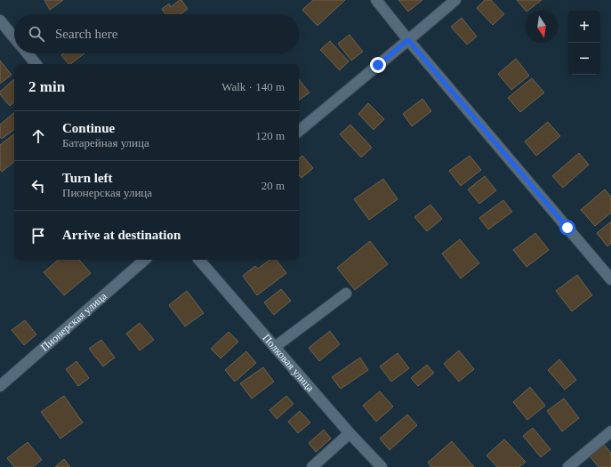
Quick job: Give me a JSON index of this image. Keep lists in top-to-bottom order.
{
  "streets": {
    "street": ["Пионерская улица", "Полковая улица"]
  },
  "north": "bottom",
  "page": {
    "map_buttons": ["+", "−"],
    "search": "Search here",
    "heading": ["2 min", "Walk · 140 m"],
    "list": [
      ["Continue", "Батарейная улица", "120 m"],
      ["Turn left", "Пионерская улица", "20 m"],
      "Arrive at destination"
    ]
  }
}
